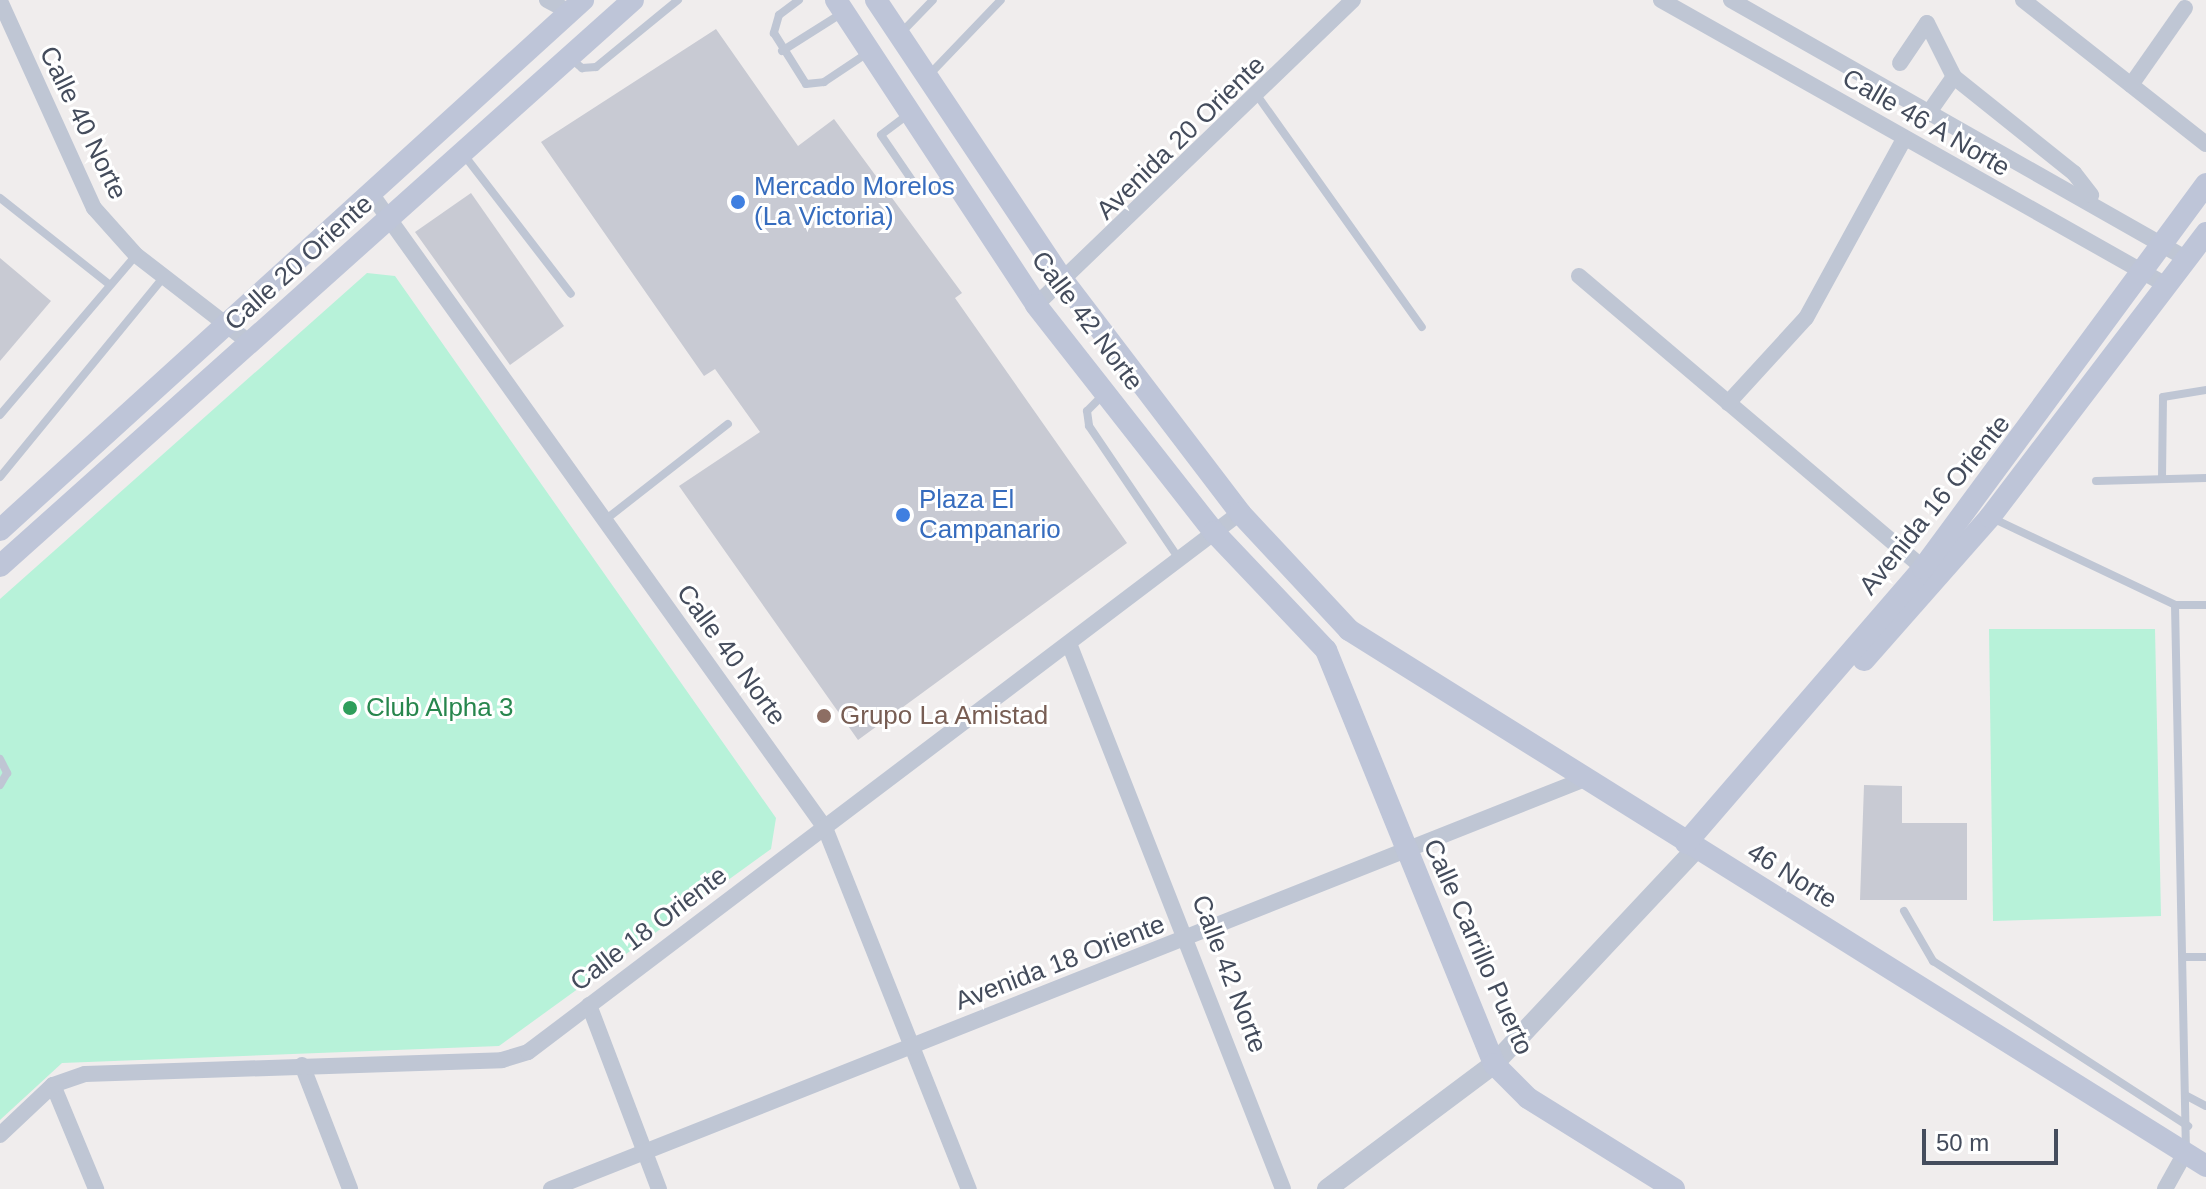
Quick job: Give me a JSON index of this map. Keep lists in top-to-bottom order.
{
  "streets": {
    "main road": [
      "Calle 20 Oriente",
      "Calle 42 Norte",
      "Avenida 16 Oriente",
      "46 Norte",
      "Calle Carrillo Puerto"
    ],
    "street": [
      "Calle 40 Norte",
      "Calle 46 A Norte",
      "Avenida 20 Oriente",
      "Calle 18 Oriente",
      "Avenida 18 Oriente"
    ]
  },
  "crossings": [
    ["Calle 40 Norte", "Calle 20 Oriente"],
    ["Calle 40 Norte", "Calle 18 Oriente"],
    ["Calle 40 Norte", "Avenida 18 Oriente"],
    ["Calle 46 A Norte", "Avenida 16 Oriente"],
    ["Avenida 20 Oriente", "Calle 42 Norte"],
    ["Calle 42 Norte", "46 Norte"],
    ["Calle 42 Norte", "Calle 18 Oriente"],
    ["Calle 42 Norte", "Calle Carrillo Puerto"],
    ["Calle 42 Norte", "Avenida 18 Oriente"],
    ["Avenida 16 Oriente", "46 Norte"],
    ["46 Norte", "Avenida 18 Oriente"],
    ["Calle Carrillo Puerto", "Avenida 18 Oriente"]
  ],
  "places": [
    "Mercado Morelos (La Victoria)",
    "Plaza El Campanario",
    "Club Alpha 3",
    "Grupo La Amistad"
  ],
  "scale_bar": "50 m"
}
